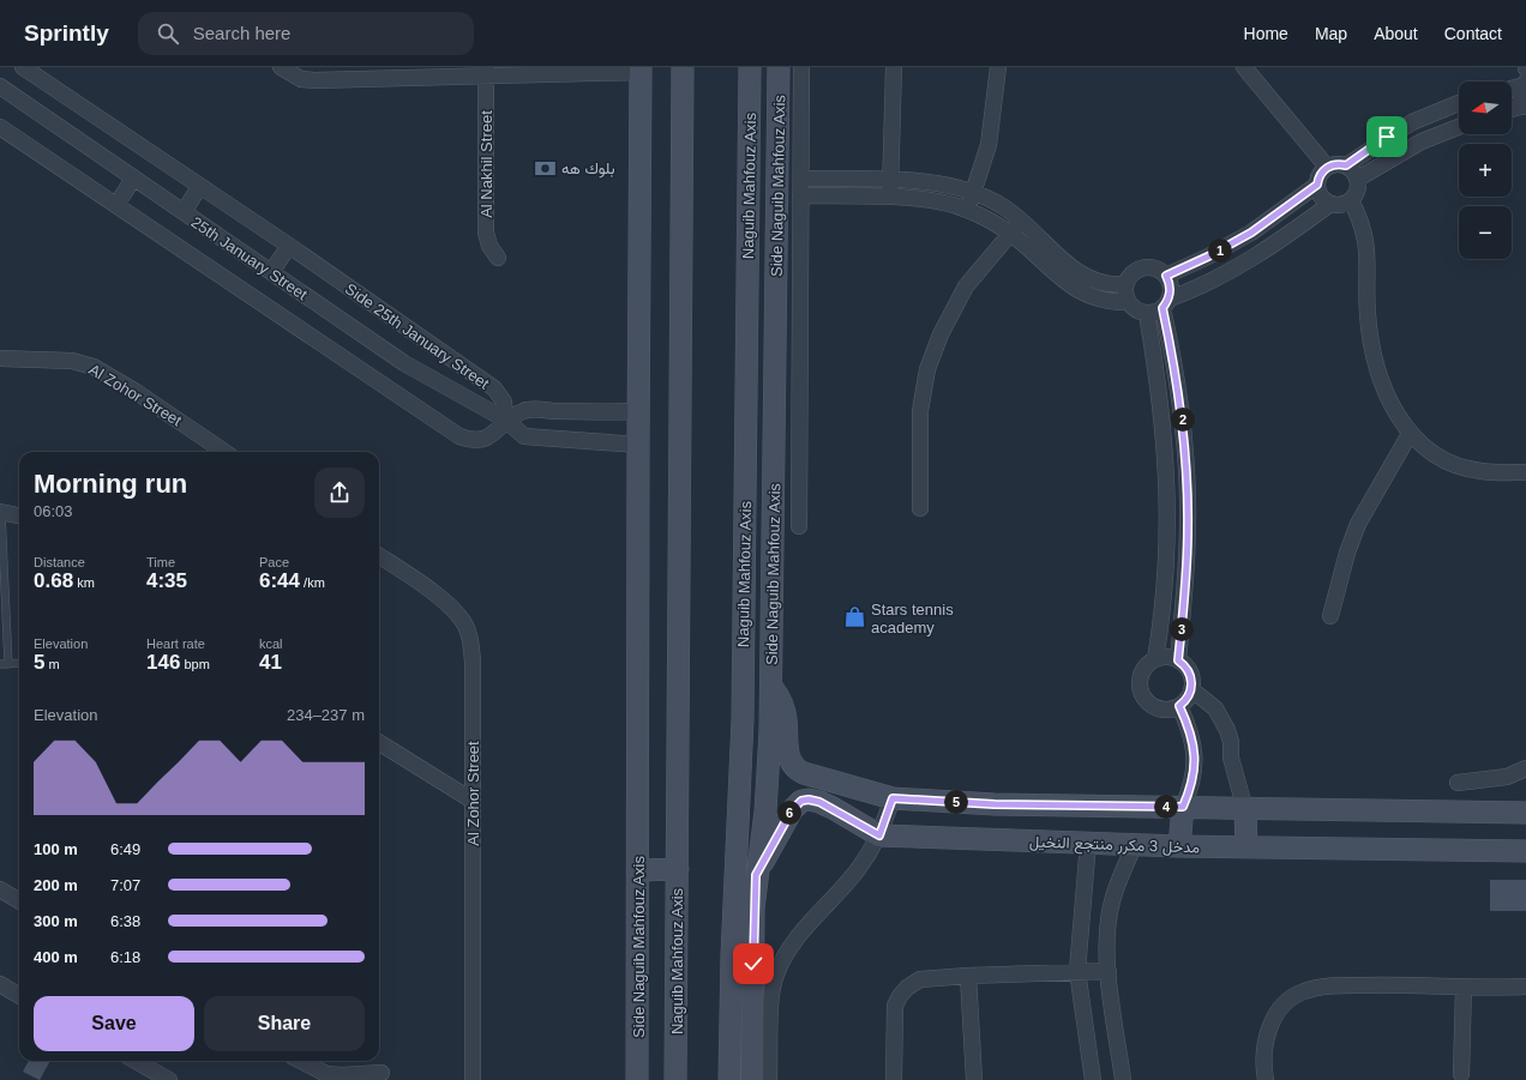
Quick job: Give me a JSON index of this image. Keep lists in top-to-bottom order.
{
  "streets": {
    "street": [
      "Al Nakhil Street",
      "Naguib Mahfouz Axis",
      "Side Naguib Mahfouz Axis",
      "25th January Street",
      "Side 25th January Street",
      "Al Zohor Street",
      "مدخل 3 مكرر منتجع النخيل"
    ]
  },
  "crossings": [
    ["Side Naguib Mahfouz Axis", "25th January Street"],
    ["Side Naguib Mahfouz Axis", "مدخل 3 مكرر منتجع النخيل"],
    ["25th January Street", "Side 25th January Street"]
  ],
  "places": {
    "bank": ["بلوك هه"],
    "shop": ["Stars tennis academy"]
  },
  "north": "left",
  "page": {
    "header": "Sprintly",
    "search": "Search here",
    "nav": [
      "Home",
      "Map",
      "About",
      "Contact"
    ],
    "map_buttons": ["+", "−"],
    "pins": [
      "1",
      "2",
      "3",
      "5",
      "4",
      "6"
    ],
    "heading": ["Morning run", "06:03"],
    "stats": [
      ["Distance", "0.68 km"],
      ["Time", "4:35"],
      ["Pace", "6:44 /km"],
      ["Elevation", "5 m"],
      ["Heart rate", "146 bpm"],
      ["kcal", "41"]
    ],
    "chart": ["Elevation", "234–237 m"],
    "list": [
      {
        "name": "100 m",
        "note": "6:49"
      },
      {
        "name": "200 m",
        "note": "7:07"
      },
      {
        "name": "300 m",
        "note": "6:38"
      },
      {
        "name": "400 m",
        "note": "6:18"
      }
    ],
    "buttons": ["Save", "Share"]
  }
}
